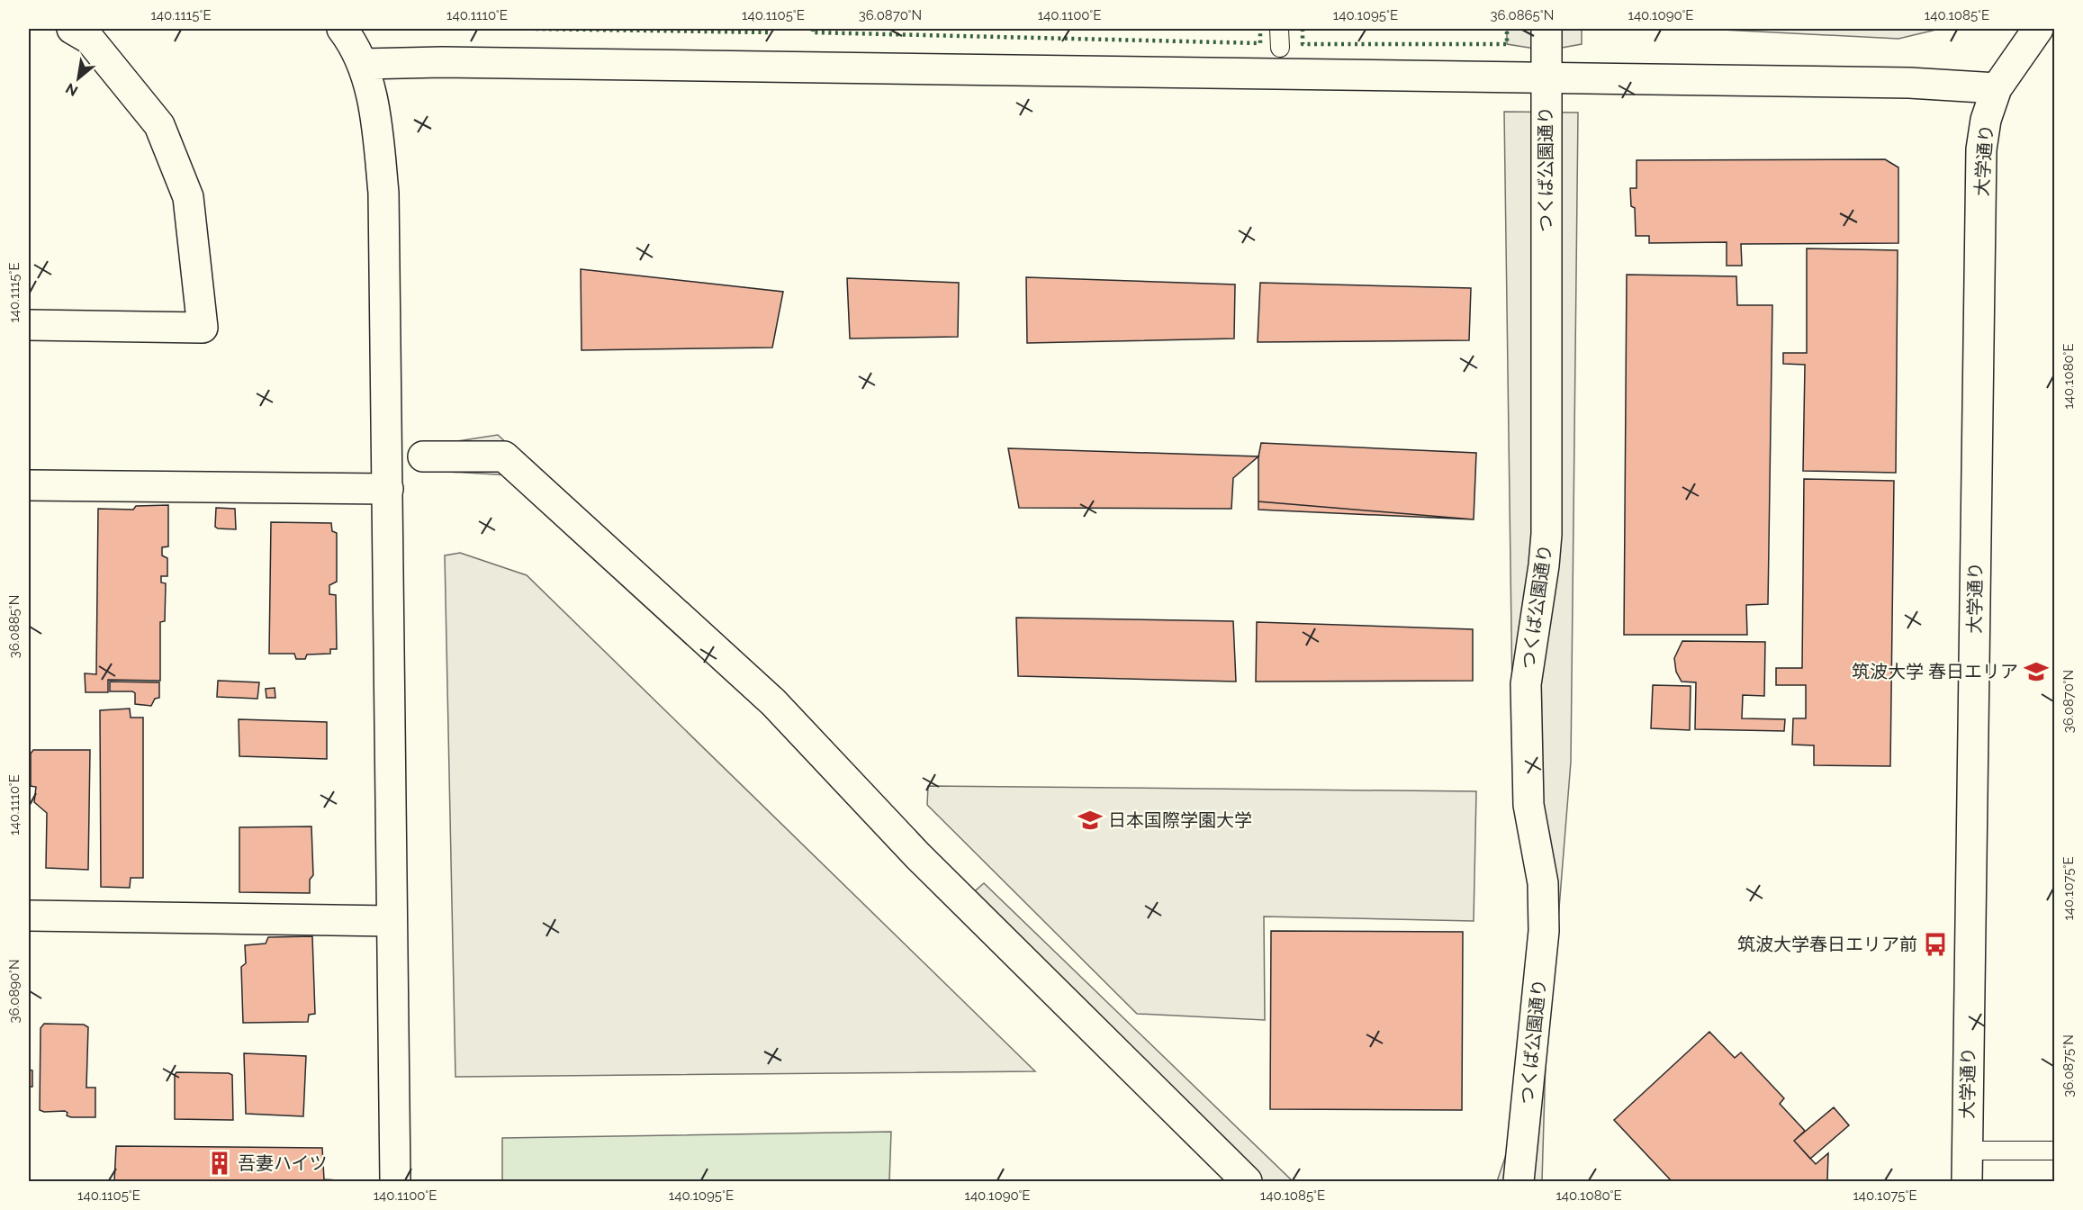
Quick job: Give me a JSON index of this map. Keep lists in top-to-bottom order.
{
  "streets": {
    "street": ["大学通り", "つくば公園通り"]
  },
  "places": {
    "school or university": ["筑波大学 春日エリア", "日本国際学園大学"],
    "bus stop": ["筑波大学春日エリア前"],
    "building": ["吾妻ハイツ"]
  },
  "north": "bottom left",
  "coordinates": [
    "140.1115°E",
    "140.1110°E",
    "140.1105°E",
    "36.0870°N",
    "140.1100°E",
    "140.1095°E",
    "36.0865°N",
    "140.1090°E",
    "140.1085°E",
    "140.1080°E",
    "36.0885°N",
    "140.1075°E",
    "36.0890°N",
    "36.0875°N"
  ]
}
